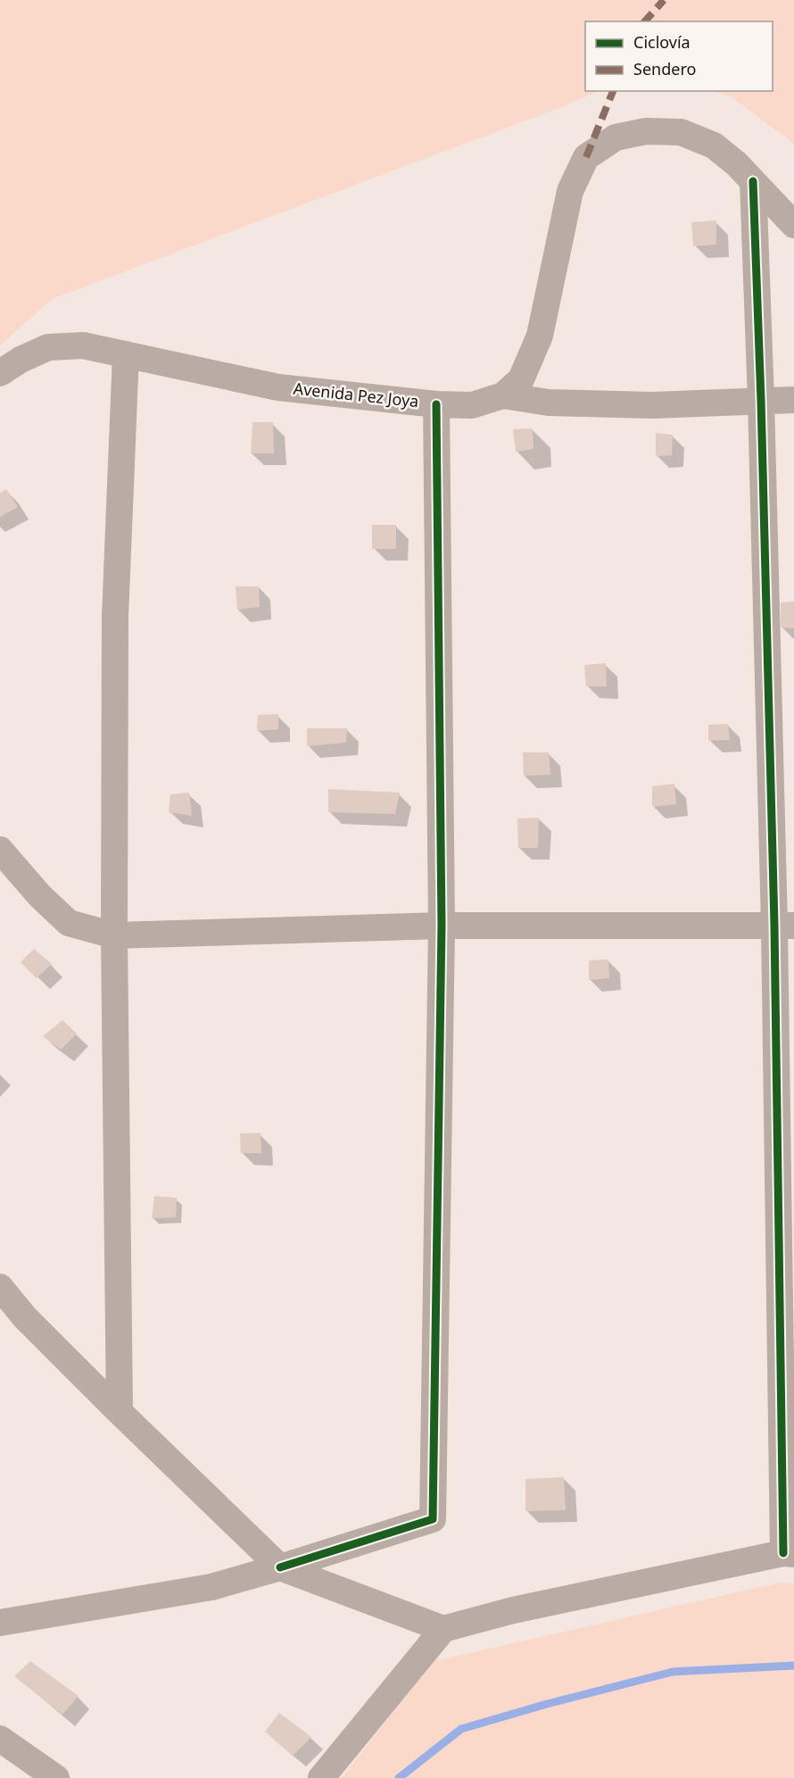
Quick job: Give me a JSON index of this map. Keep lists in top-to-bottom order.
{
  "streets": {
    "street": ["Avenida Pez Joya"]
  },
  "legend": ["Ciclovía", "Sendero"]
}
